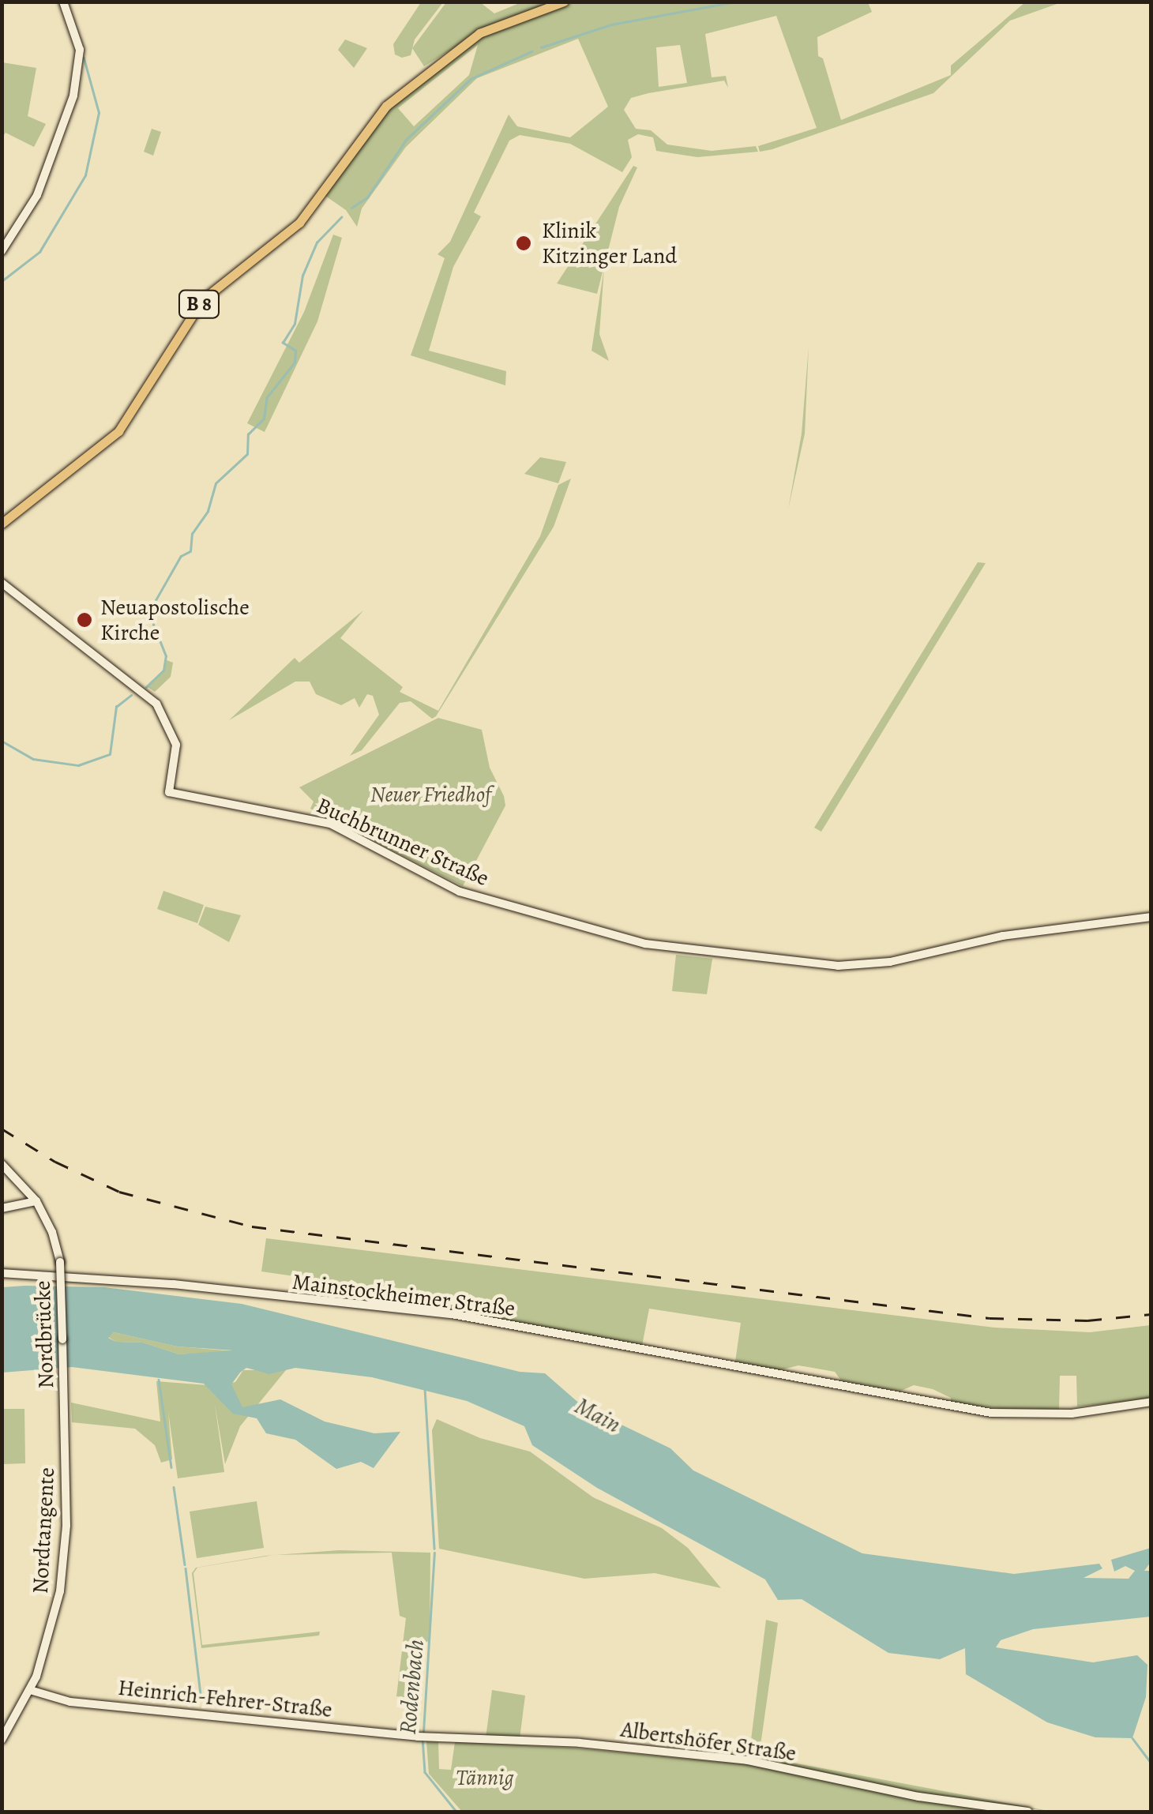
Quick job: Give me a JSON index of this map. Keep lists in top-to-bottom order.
{
  "streets": {
    "main road": ["B 8"],
    "street": [
      "Buchbrunner Straße",
      "Mainstockheimer Straße",
      "Nordbrücke",
      "Nordtangente",
      "Heinrich-Fehrer-Straße",
      "Albertshöfer Straße"
    ]
  },
  "crossings": [
    ["Nordbrücke", "Nordtangente"],
    ["Nordtangente", "Heinrich-Fehrer-Straße"],
    ["Heinrich-Fehrer-Straße", "Albertshöfer Straße"]
  ],
  "water": ["Main", "Rodenbach"],
  "parks": ["Neuer Friedhof", "Tännig"],
  "places": ["Klinik Kitzinger Land", "Neuapostolische Kirche"]
}
